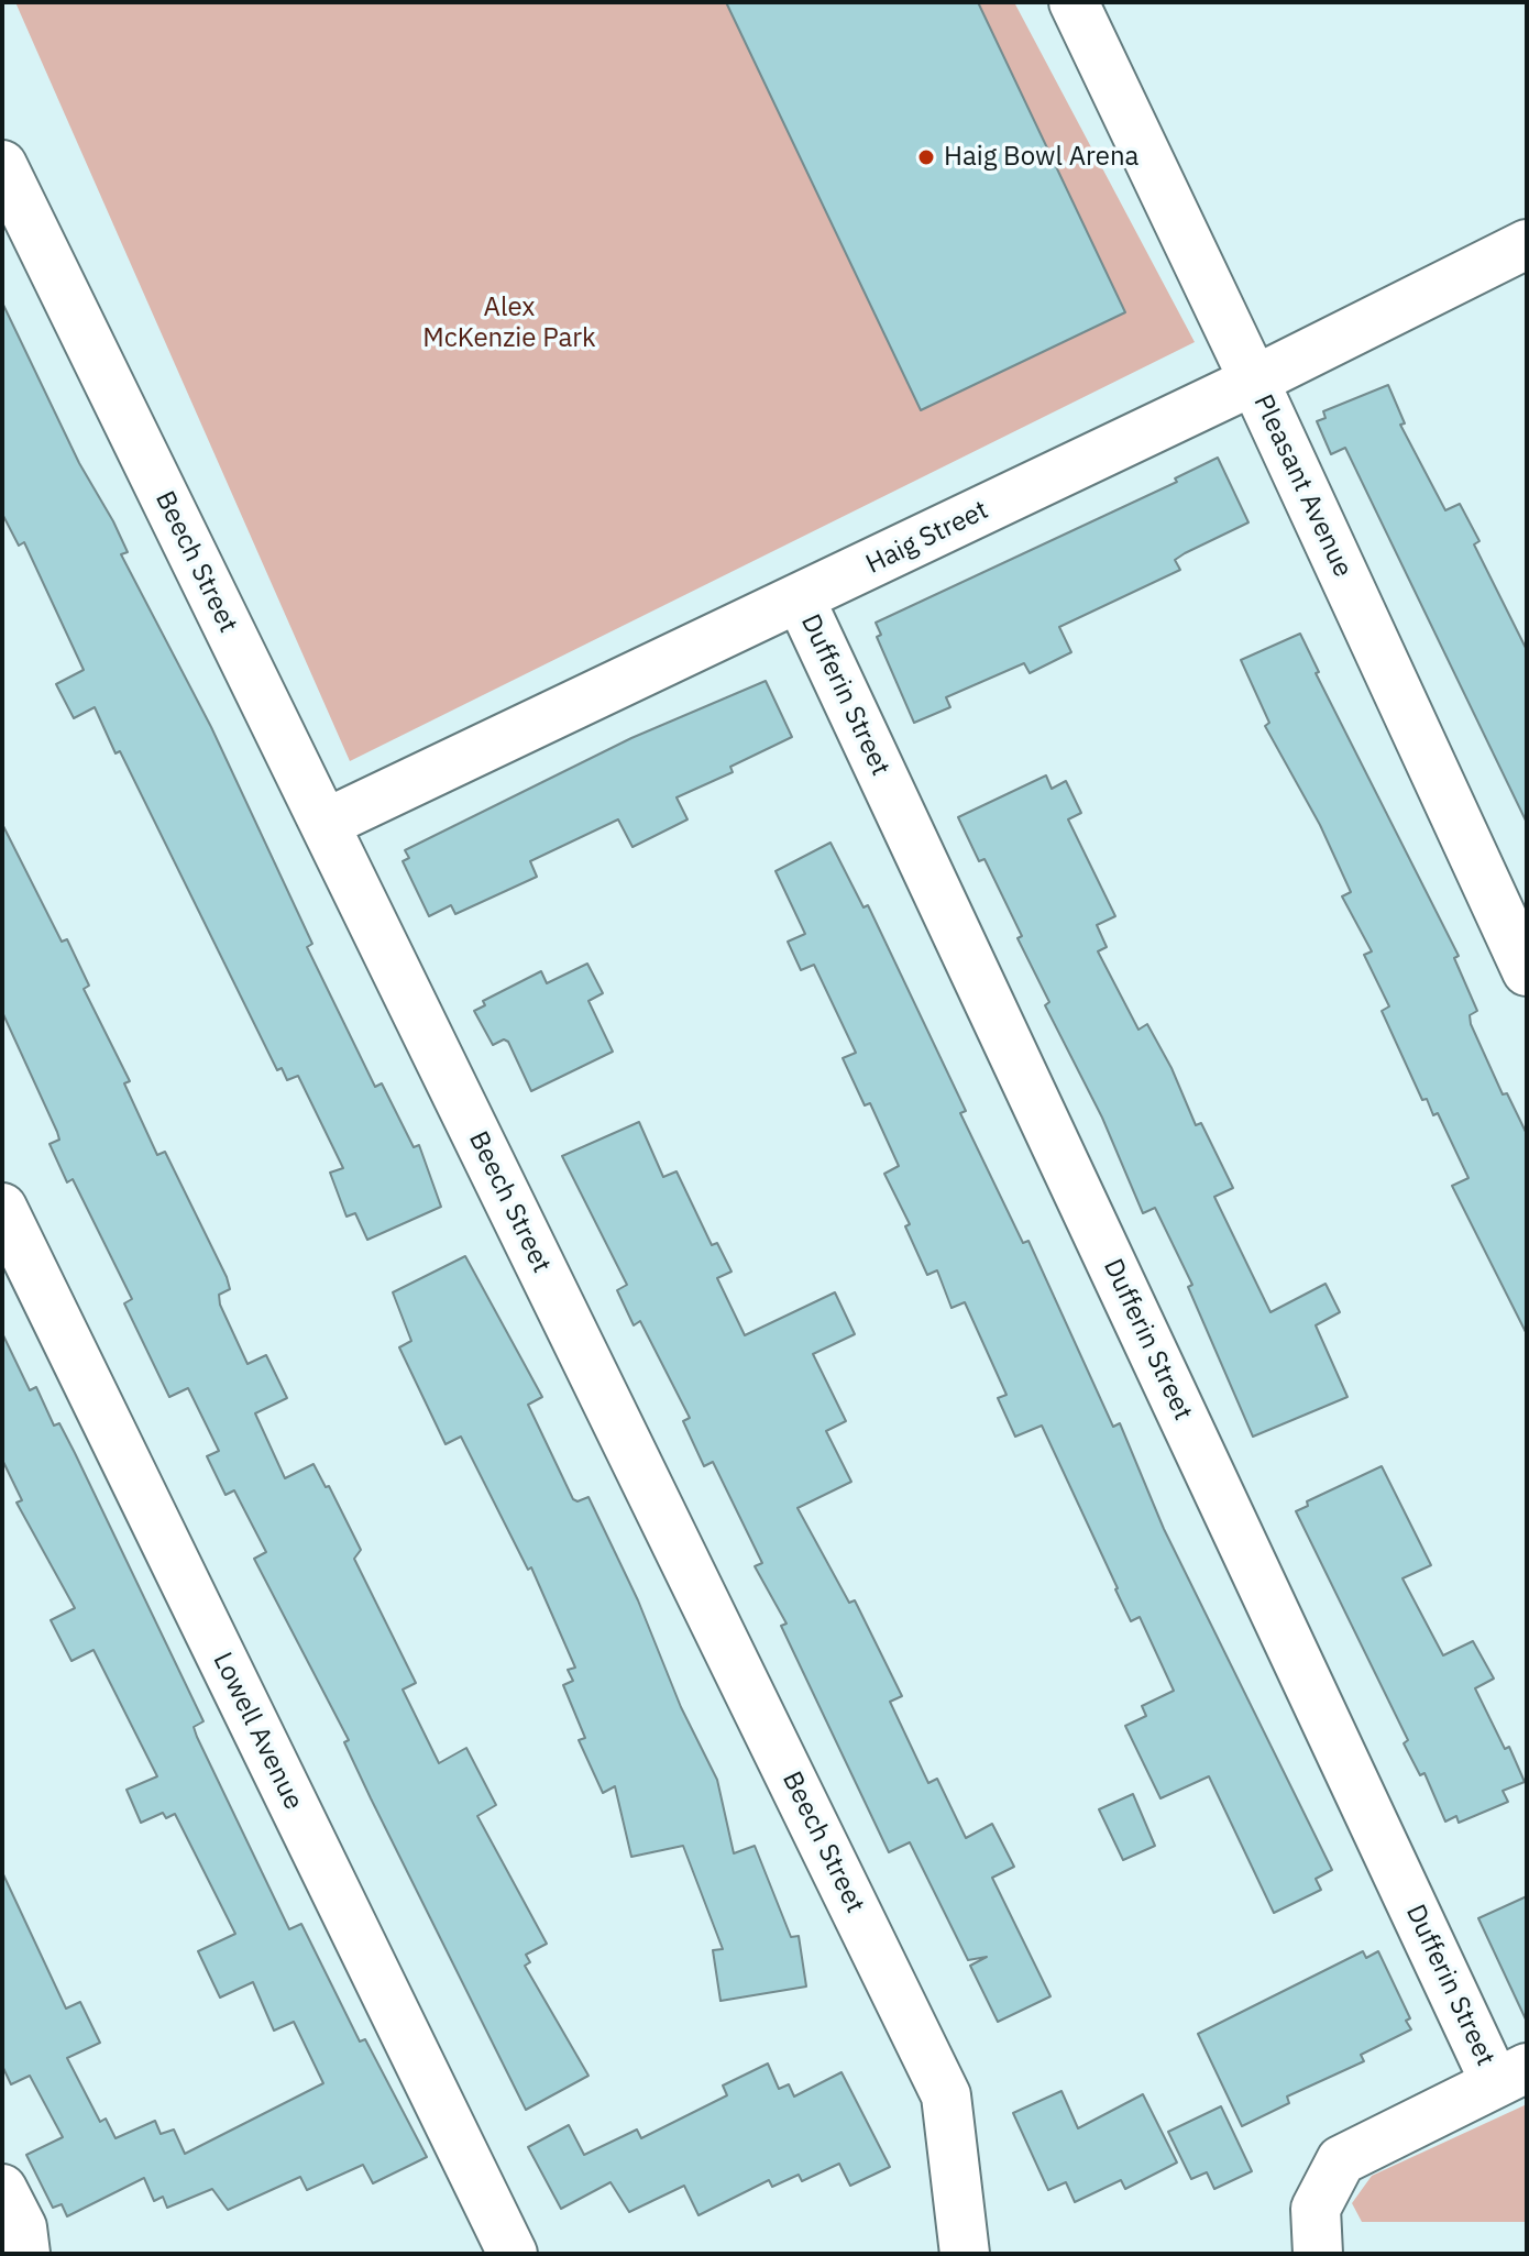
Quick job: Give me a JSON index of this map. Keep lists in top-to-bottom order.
{
  "streets": {
    "street": [
      "Pleasant Avenue",
      "Haig Street",
      "Beech Street",
      "Dufferin Street",
      "Lowell Avenue"
    ]
  },
  "crossings": [
    ["Pleasant Avenue", "Haig Street"],
    ["Haig Street", "Beech Street"],
    ["Haig Street", "Dufferin Street"]
  ],
  "parks": ["Alex McKenzie Park"],
  "places": ["Haig Bowl Arena"]
}
